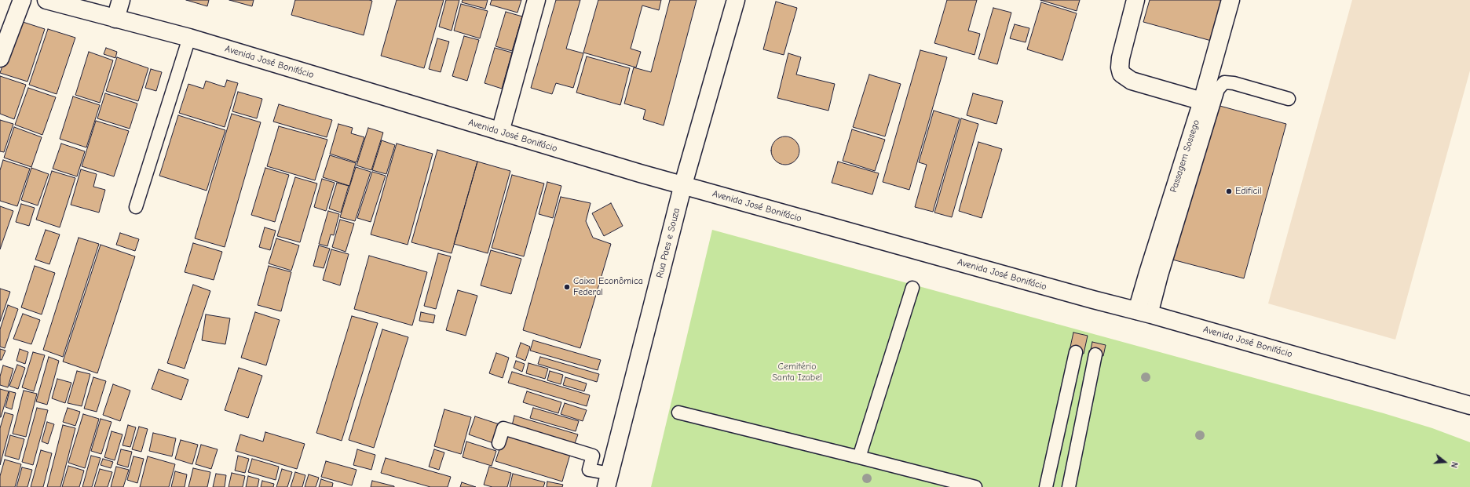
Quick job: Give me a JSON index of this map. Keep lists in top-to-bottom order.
{
  "streets": {
    "main road": ["Avenida José Bonifácio", "Passagem Sossego", "Rua Paes e Souza"]
  },
  "crossings": [
    ["Avenida José Bonifácio", "Passagem Sossego"],
    ["Avenida José Bonifácio", "Rua Paes e Souza"]
  ],
  "parks": ["Cemitério Santa Izabel"],
  "places": ["Edificil", "Caixa Econômica Federal"],
  "north": "right"
}
